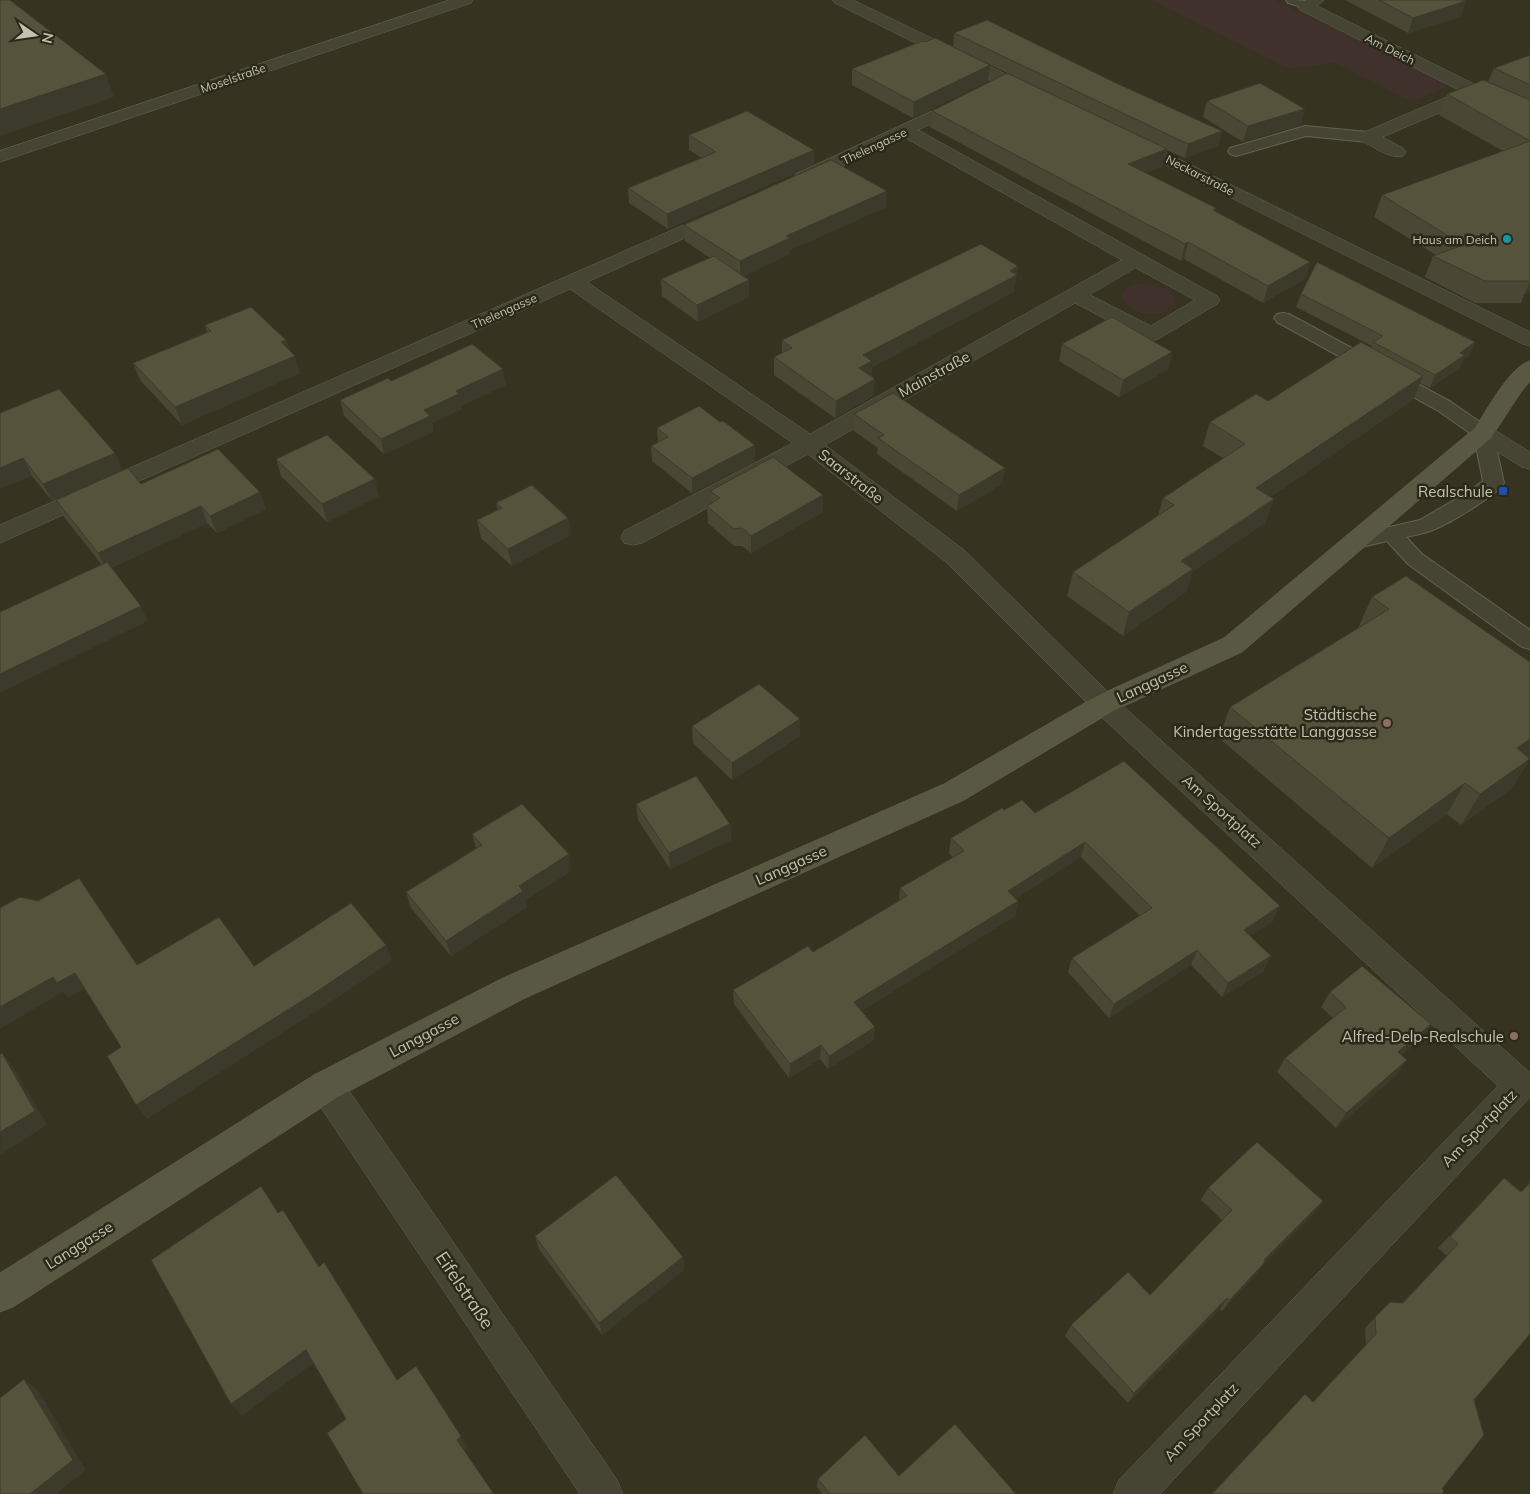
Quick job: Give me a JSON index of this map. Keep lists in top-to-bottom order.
{
  "streets": {
    "street": [
      "Am Deich",
      "Moselstraße",
      "Thelengasse",
      "Neckarstraße",
      "Mainstraße",
      "Saarstraße",
      "Langgasse",
      "Am Sportplatz",
      "Eifelstraße"
    ]
  },
  "crossings": [
    ["Thelengasse", "Saarstraße"],
    ["Mainstraße", "Saarstraße"],
    ["Saarstraße", "Langgasse"],
    ["Saarstraße", "Am Sportplatz"],
    ["Langgasse", "Am Sportplatz"],
    ["Langgasse", "Eifelstraße"]
  ],
  "places": {
    "other": ["Haus am Deich", "Städtische Kindertagesstätte Langgasse", "Alfred-Delp-Realschule"],
    "transit": ["Realschule"]
  },
  "north": "right"
}
